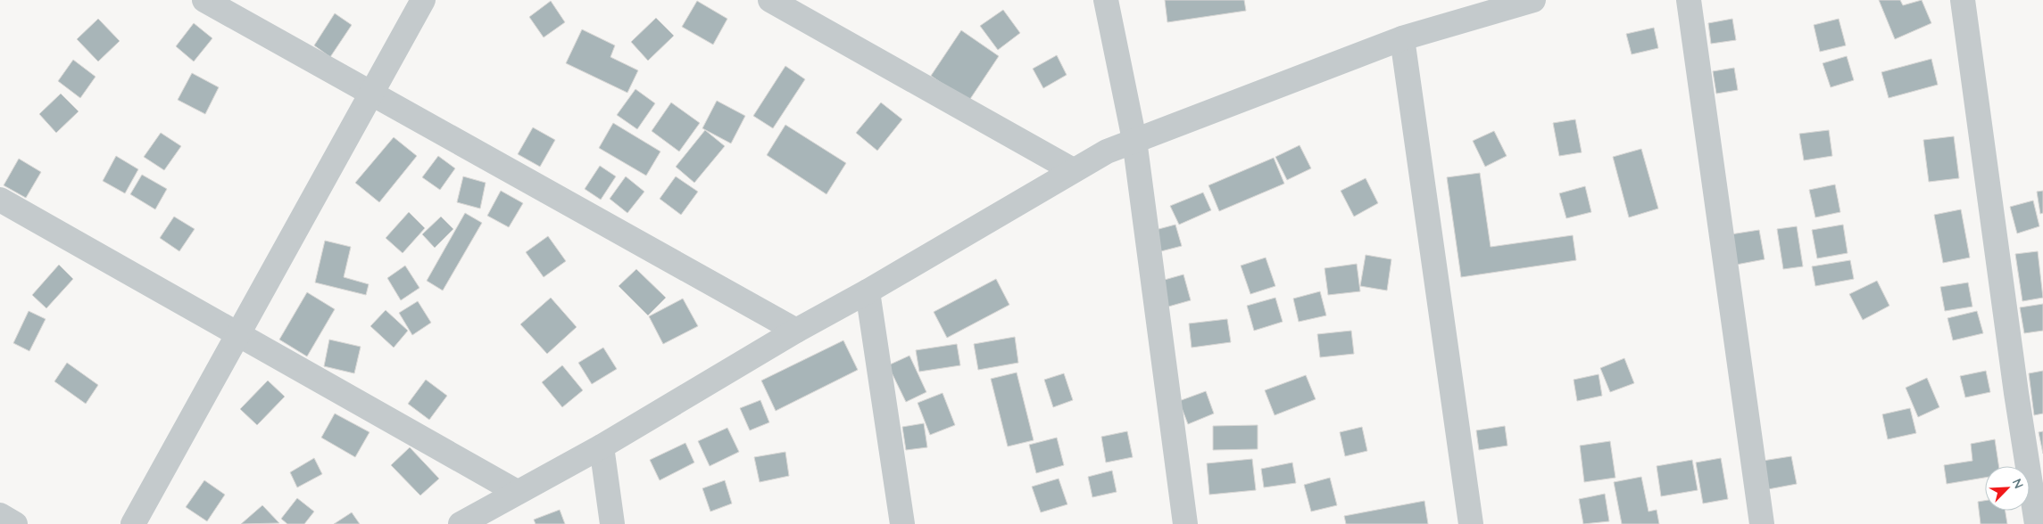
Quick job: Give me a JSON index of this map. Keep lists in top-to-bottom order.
{
  "north": "top right"
}
